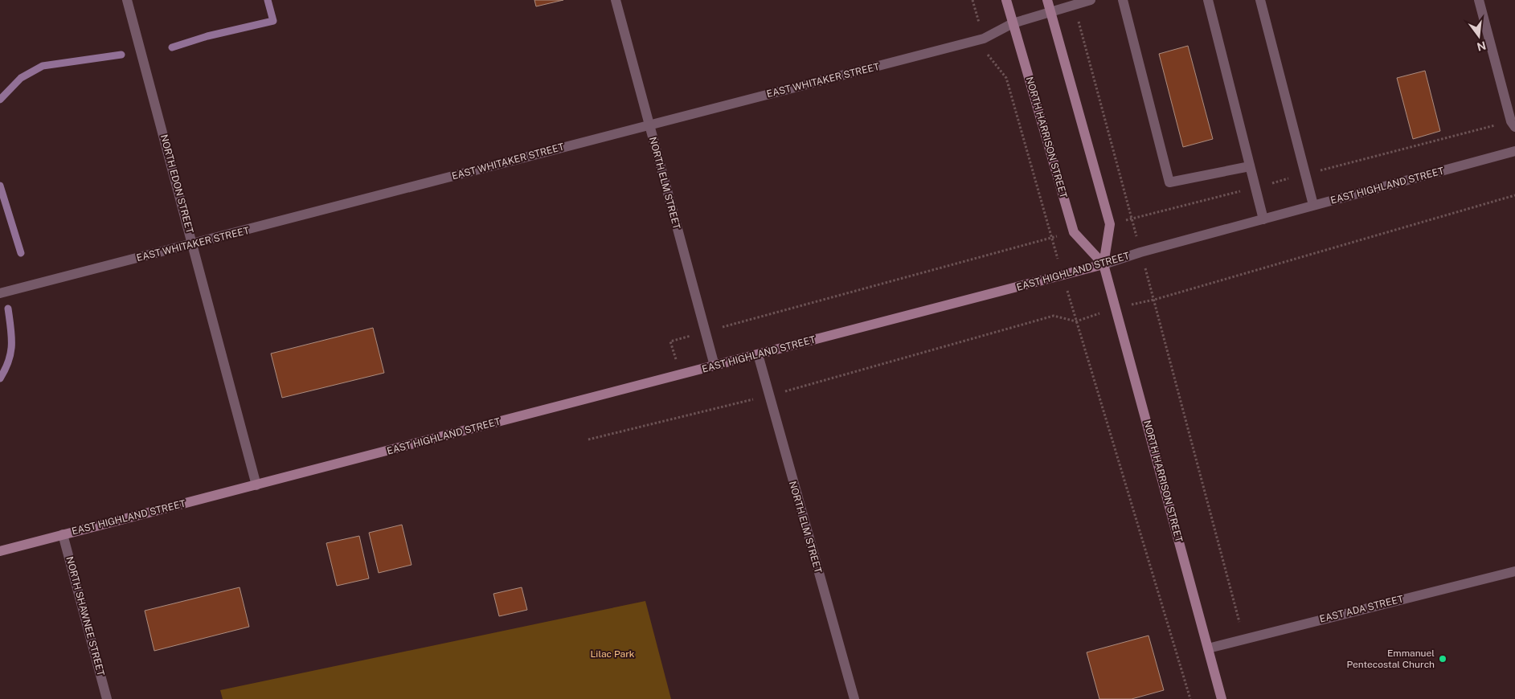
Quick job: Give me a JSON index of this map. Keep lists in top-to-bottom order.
{
  "streets": {
    "main road": ["NORTH HARRISON STREET", "EAST HIGHLAND STREET"],
    "street": [
      "EAST WHITAKER STREET",
      "NORTH ELM STREET",
      "NORTH EDON STREET",
      "EAST ADA STREET",
      "NORTH SHAWNEE STREET"
    ]
  },
  "crossings": [
    ["EAST WHITAKER STREET", "NORTH HARRISON STREET"],
    ["EAST WHITAKER STREET", "NORTH ELM STREET"],
    ["EAST WHITAKER STREET", "NORTH EDON STREET"],
    ["NORTH HARRISON STREET", "EAST HIGHLAND STREET"],
    ["NORTH HARRISON STREET", "EAST ADA STREET"],
    ["NORTH ELM STREET", "EAST HIGHLAND STREET"],
    ["NORTH EDON STREET", "EAST HIGHLAND STREET"],
    ["EAST HIGHLAND STREET", "NORTH SHAWNEE STREET"]
  ],
  "parks": ["Lilac Park"],
  "places": ["Emmanuel Pentecostal Church"],
  "north": "bottom"
}
